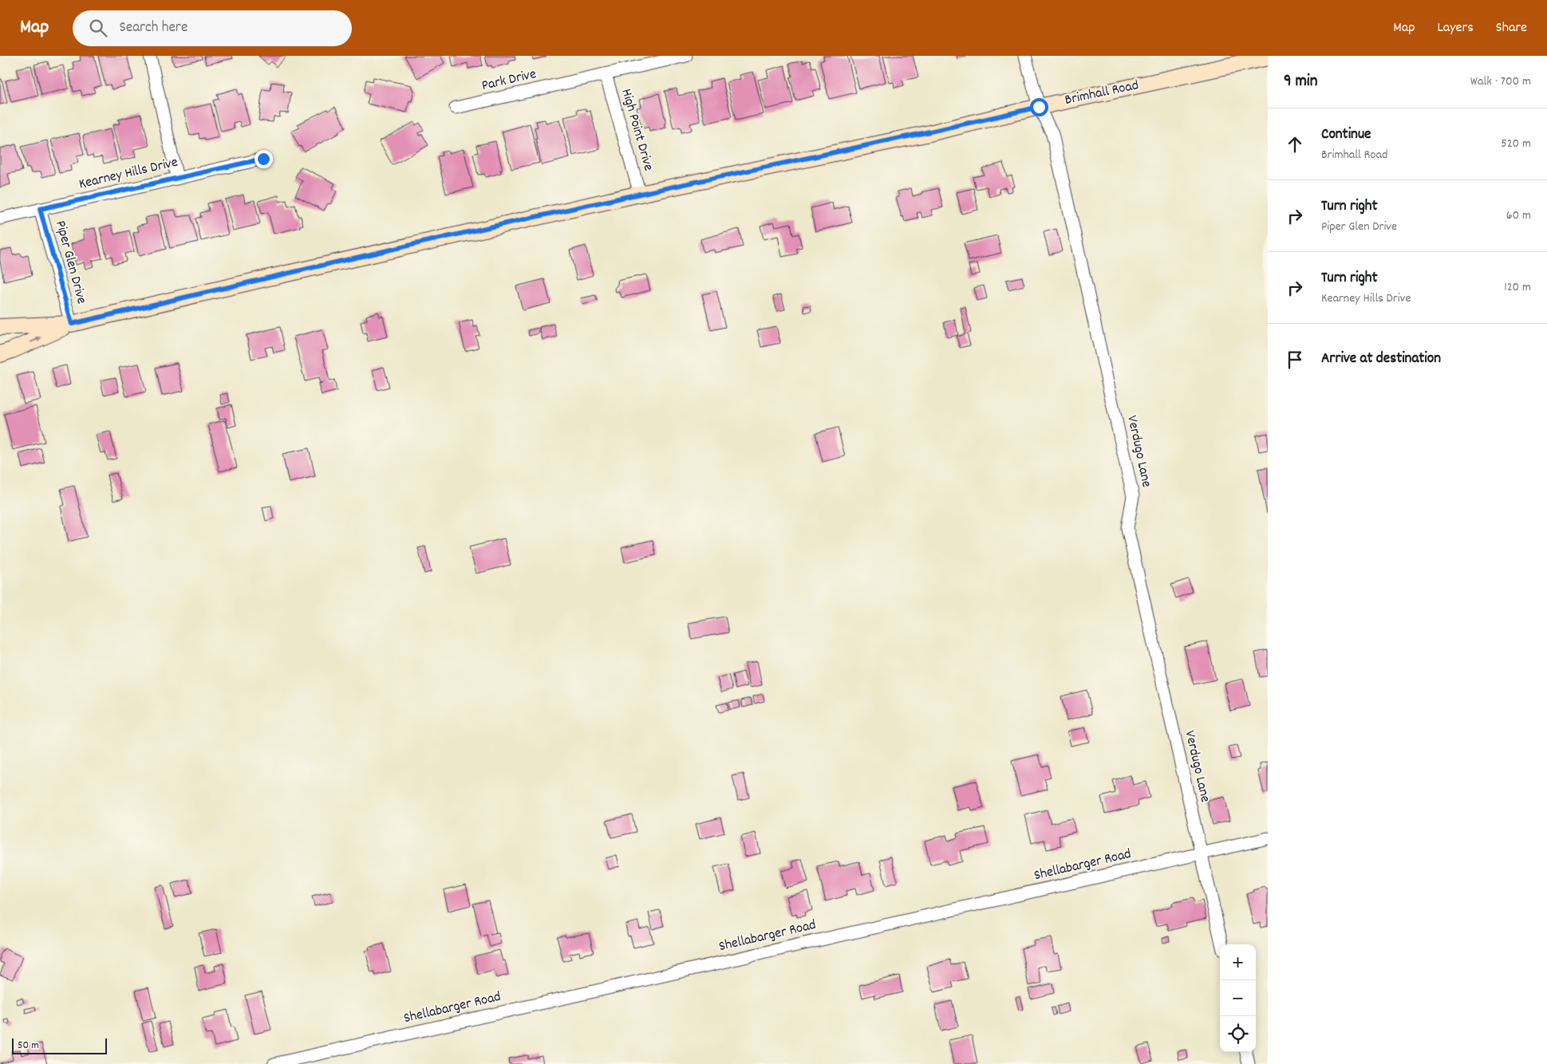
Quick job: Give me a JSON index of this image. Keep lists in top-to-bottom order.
{
  "streets": {
    "street": [
      "Park Drive",
      "Brimhall Road",
      "High Point Drive",
      "Kearney Hills Drive",
      "Piper Glen Drive",
      "Verdugo Lane",
      "Shellabarger Road"
    ]
  },
  "crossings": [
    ["Park Drive", "High Point Drive"],
    ["Brimhall Road", "High Point Drive"],
    ["Brimhall Road", "Piper Glen Drive"],
    ["Brimhall Road", "Verdugo Lane"],
    ["Kearney Hills Drive", "Piper Glen Drive"],
    ["Verdugo Lane", "Shellabarger Road"]
  ],
  "scale_bar": "50 m",
  "page": {
    "header": "Map",
    "search": "Search here",
    "nav": ["Map", "Layers", "Share"],
    "heading": ["9 min", "Walk · 700 m"],
    "list": [
      ["Continue", "Brimhall Road", "520 m"],
      ["Turn right", "Piper Glen Drive", "60 m"],
      ["Turn right", "Kearney Hills Drive", "120 m"],
      "Arrive at destination"
    ],
    "map_buttons": ["+", "−"],
    "scale": "50 m"
  }
}
